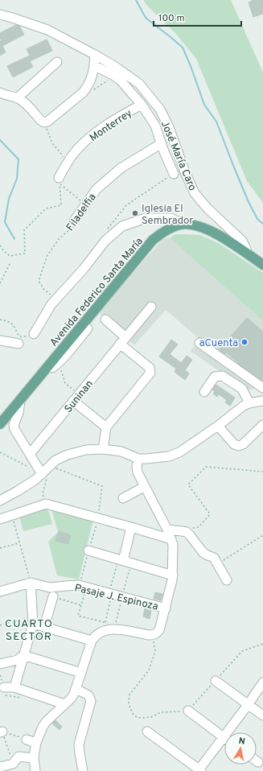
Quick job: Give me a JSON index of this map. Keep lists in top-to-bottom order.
{
  "streets": {
    "main road": ["Avenida Federico Santa María"],
    "street": [
      "Monterrey",
      "José María Caro",
      "Filadelfia",
      "Suninan",
      "Pasaje J. Espinoza"
    ]
  },
  "crossings": [
    ["Monterrey", "José María Caro"],
    ["José María Caro", "Filadelfia"],
    ["José María Caro", "Avenida Federico Santa María"]
  ],
  "districts": ["CUARTO SECTOR"],
  "places": ["Iglesia El Sembrador", "aCuenta"],
  "scale_bar": "100 m",
  "north": "top"
}
